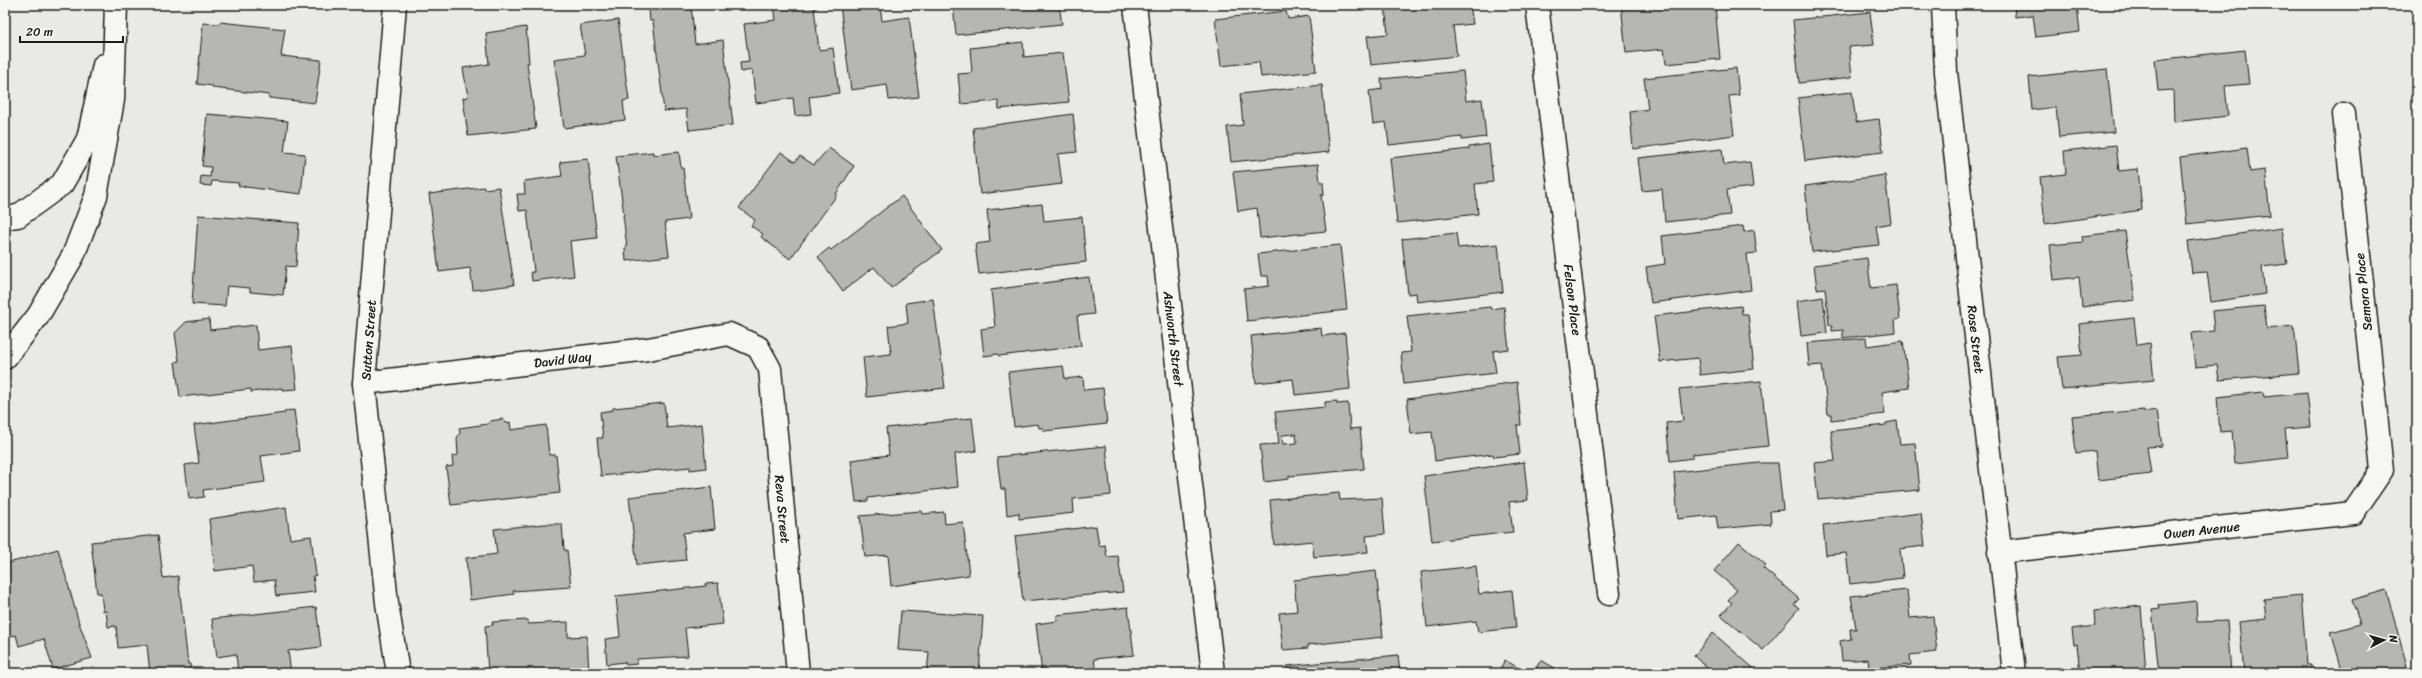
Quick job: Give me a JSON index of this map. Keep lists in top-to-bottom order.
{
  "streets": {
    "main road": [
      "Semora Place",
      "Felson Place",
      "Ashworth Street",
      "Rose Street",
      "Sutton Street",
      "David Way",
      "Reva Street",
      "Owen Avenue"
    ]
  },
  "crossings": [
    ["Semora Place", "Owen Avenue"],
    ["Rose Street", "Owen Avenue"],
    ["Sutton Street", "David Way"],
    ["David Way", "Reva Street"]
  ],
  "scale_bar": "20 m",
  "north": "right"
}
